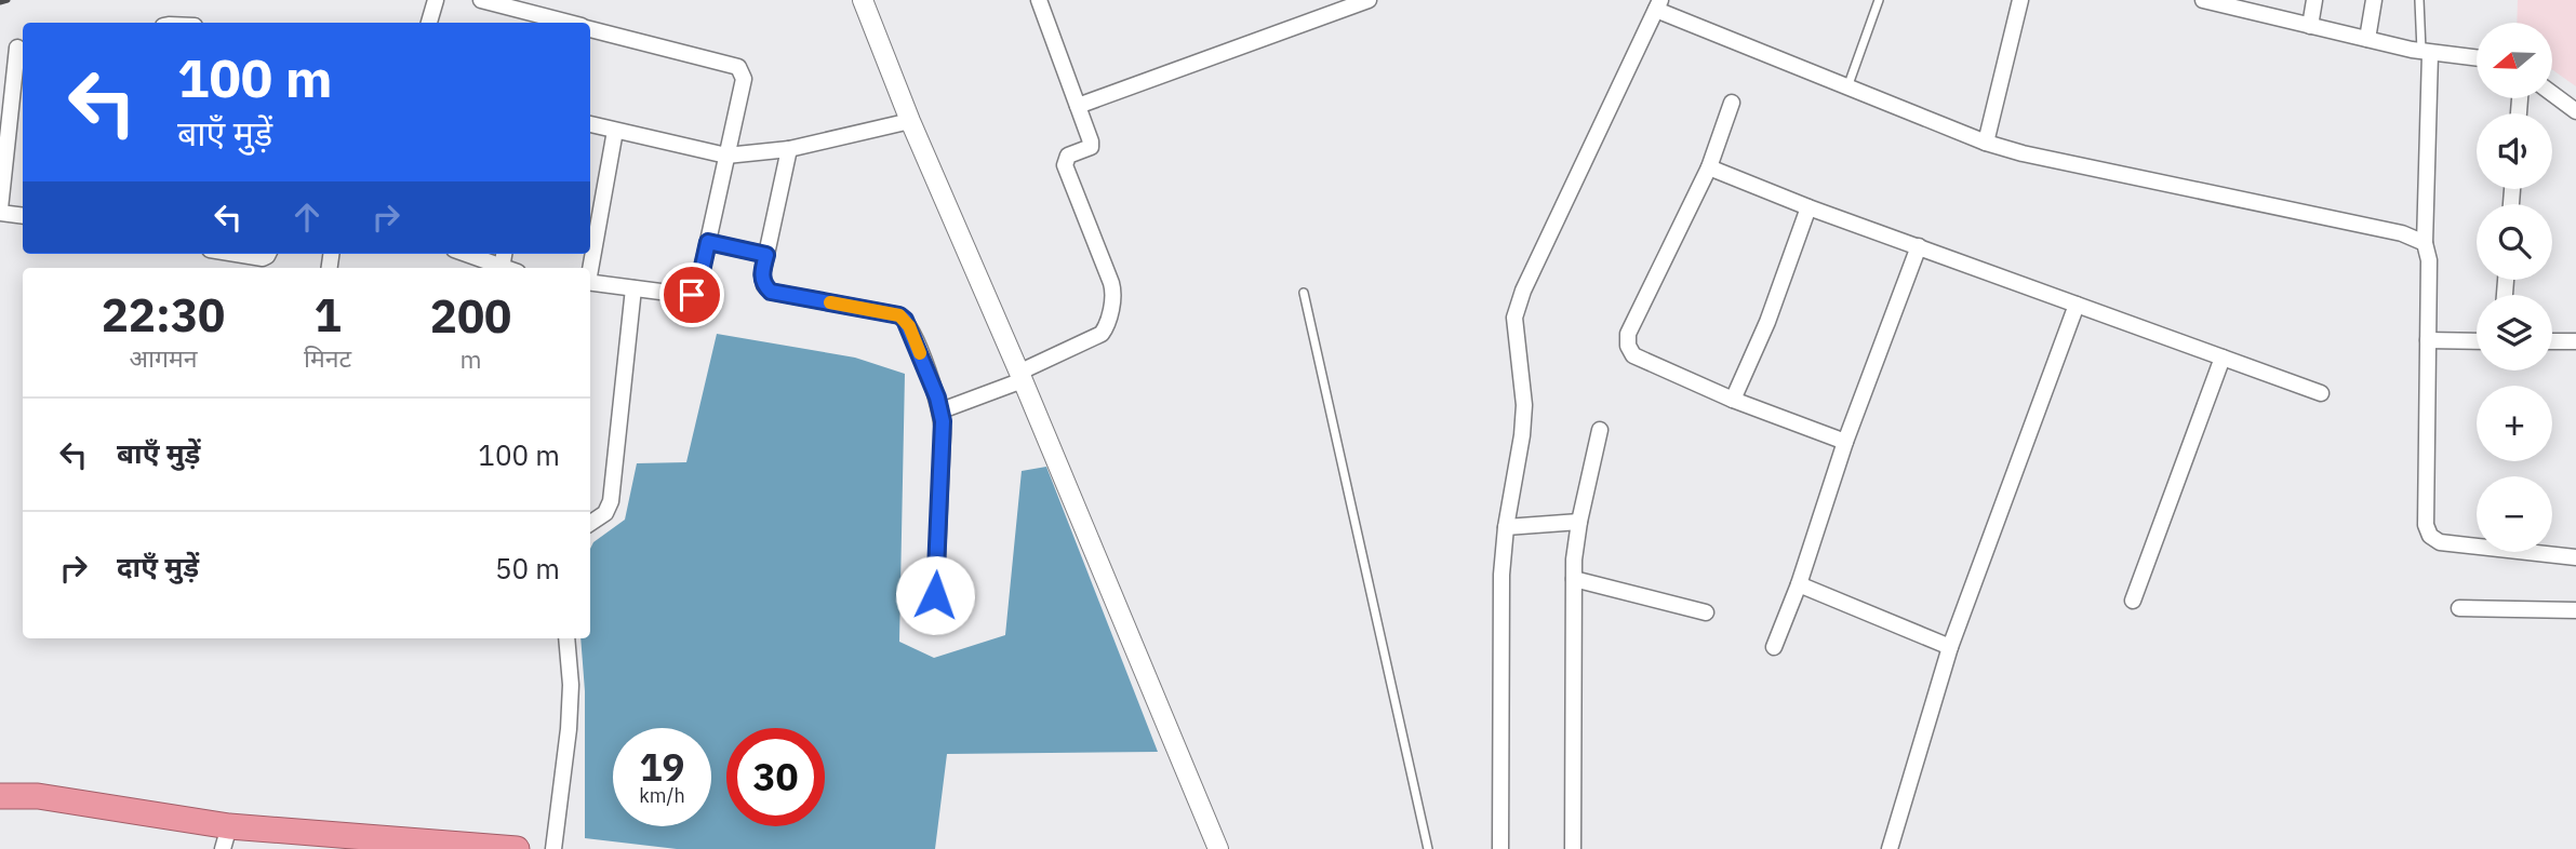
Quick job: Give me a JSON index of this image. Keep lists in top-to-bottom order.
{
  "north": "left",
  "page": {
    "map_buttons": ["+", "−"],
    "turn": ["100 m", "बाएँ मुड़ें"],
    "eta": [
      "22:30",
      "आगमन",
      "1",
      "मिनट",
      "200",
      "m"
    ],
    "list": [
      {
        "name": "बाएँ मुड़ें",
        "value": "100 m"
      },
      {
        "name": "दाएँ मुड़ें",
        "value": "50 m"
      }
    ],
    "speed": "19 km/h",
    "limit": "30"
  }
}
